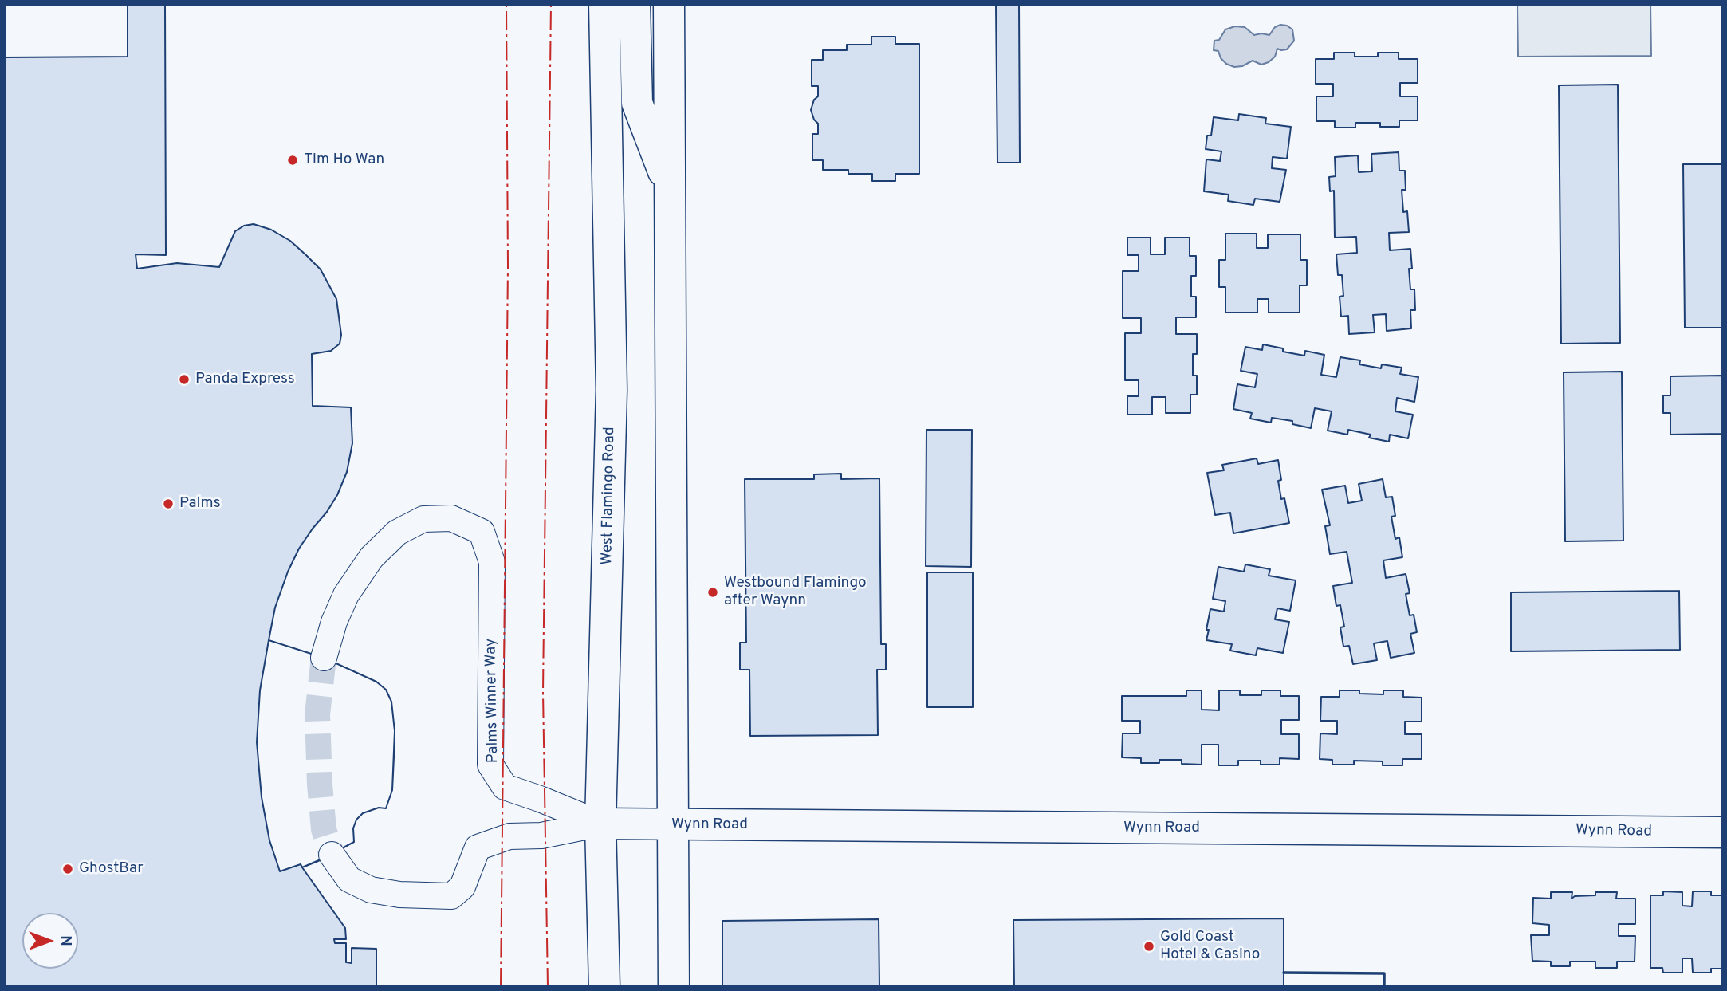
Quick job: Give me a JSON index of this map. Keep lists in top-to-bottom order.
{
  "streets": {
    "main road": ["West Flamingo Road", "Wynn Road"],
    "street": ["Palms Winner Way"]
  },
  "crossings": [
    ["West Flamingo Road", "Palms Winner Way"],
    ["West Flamingo Road", "Wynn Road"],
    ["Palms Winner Way", "Wynn Road"]
  ],
  "places": [
    "Tim Ho Wan",
    "Panda Express",
    "Palms",
    "Westbound Flamingo after Waynn",
    "GhostBar",
    "Gold Coast Hotel & Casino"
  ],
  "north": "right"
}
